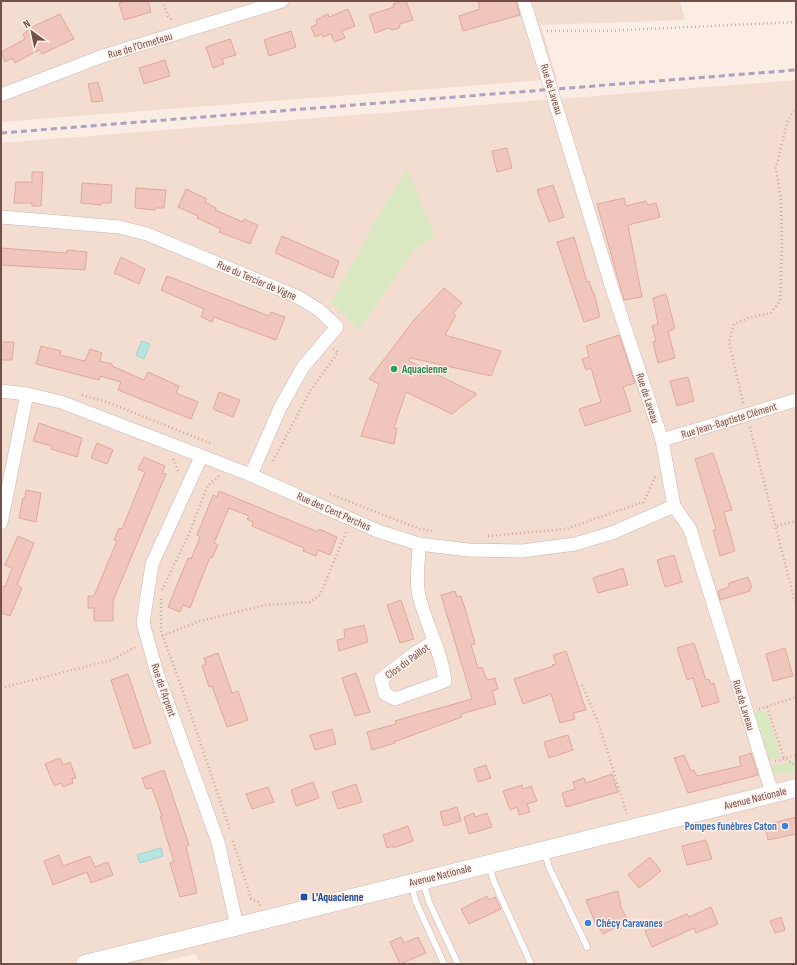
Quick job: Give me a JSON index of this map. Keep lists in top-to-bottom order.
{
  "streets": {
    "main road": ["Avenue Nationale"],
    "street": [
      "Rue de l'Ormeteau",
      "Rue de Laveau",
      "Rue du Tercier de Vigne",
      "Rue Jean-Baptiste Clément",
      "Rue des Cent Perches",
      "Clos du Paillot",
      "Rue de l'Arpent"
    ]
  },
  "crossings": [
    ["Rue de Laveau", "Rue Jean-Baptiste Clément"],
    ["Rue de Laveau", "Rue des Cent Perches"],
    ["Rue de Laveau", "Avenue Nationale"],
    ["Rue du Tercier de Vigne", "Rue des Cent Perches"],
    ["Rue des Cent Perches", "Clos du Paillot"],
    ["Rue des Cent Perches", "Rue de l'Arpent"],
    ["Rue de l'Arpent", "Avenue Nationale"]
  ],
  "places": {
    "other": ["Aquacienne", "Pompes funèbres Caton", "Chécy Caravanes"],
    "transit": ["L'Aquacienne"]
  },
  "north": "top left"
}
